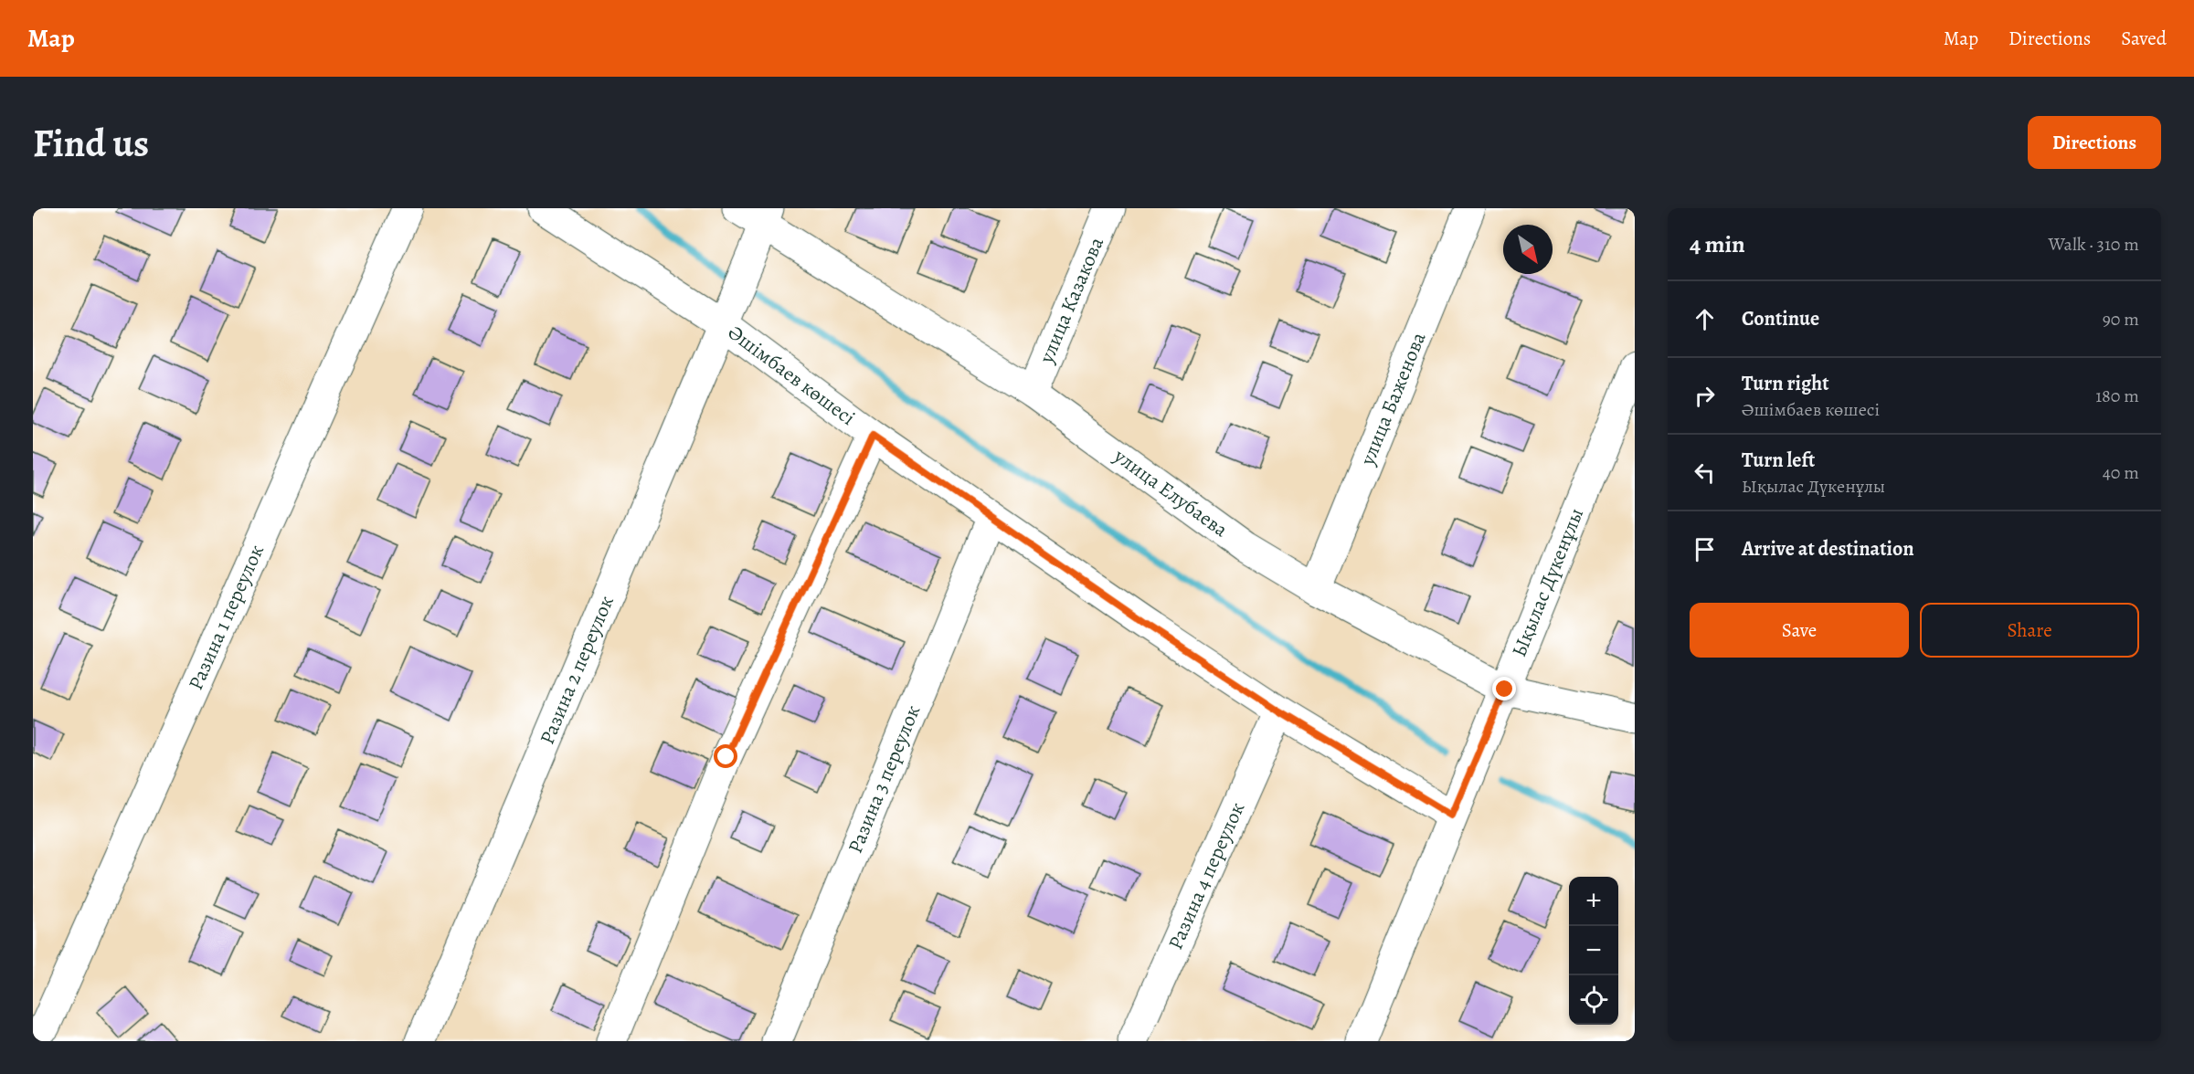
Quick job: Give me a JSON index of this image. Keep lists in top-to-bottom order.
{
  "streets": {
    "street": [
      "улица Казакова",
      "Әшімбаев көшесі",
      "улица Баженова",
      "улица Елубаева",
      "Ықылас Дүкенұлы",
      "Разина 1 переулок",
      "Разина 2 переулок",
      "Разина 3 переулок",
      "Разина 4 переулок"
    ]
  },
  "crossings": [
    ["улица Казакова", "улица Елубаева"],
    ["Әшімбаев көшесі", "Ықылас Дүкенұлы"],
    ["Әшімбаев көшесі", "Разина 2 переулок"],
    ["Әшімбаев көшесі", "Разина 3 переулок"],
    ["Әшімбаев көшесі", "Разина 4 переулок"],
    ["улица Баженова", "улица Елубаева"],
    ["улица Елубаева", "Ықылас Дүкенұлы"],
    ["улица Елубаева", "Разина 2 переулок"]
  ],
  "north": "bottom right",
  "page": {
    "header": "Map",
    "nav": ["Map", "Directions", "Saved"],
    "buttons": [
      "Directions",
      ["Save", "Share"]
    ],
    "title": "Find us",
    "heading": ["4 min", "Walk · 310 m"],
    "list": [
      ["Continue", "90 m"],
      ["Turn right", "Әшімбаев көшесі", "180 m"],
      ["Turn left", "Ықылас Дүкенұлы", "40 m"],
      "Arrive at destination"
    ],
    "map_buttons": ["+", "−"]
  }
}
